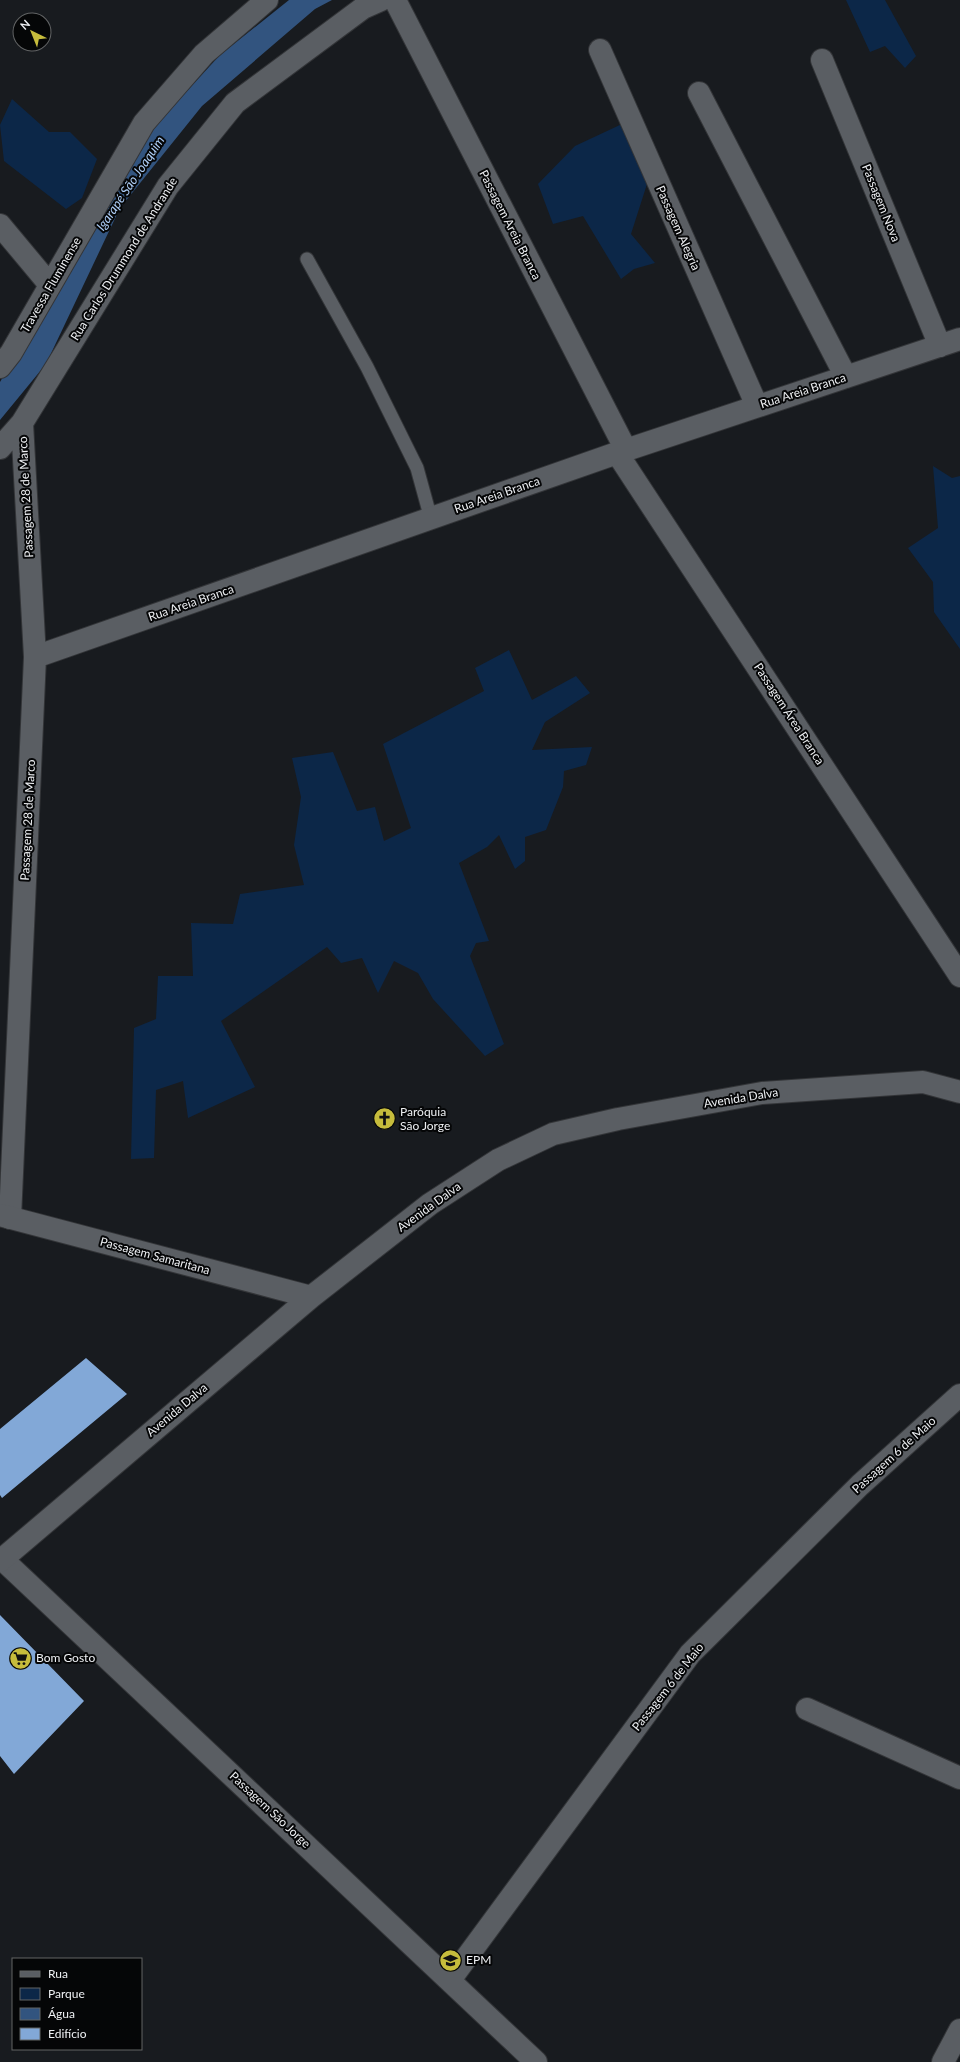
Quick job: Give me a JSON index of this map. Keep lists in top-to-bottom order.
{
  "streets": {
    "street": [
      "Passagem Nova",
      "Passagem Areia Branca",
      "Passagem Alegria",
      "Rua Carlos Drummond de Andrande",
      "Travessa Fluminense",
      "Rua Areia Branca",
      "Passagem 28 de Marco",
      "Passagem Área Branca",
      "Avenida Dalva",
      "Passagem Samaritana",
      "Passagem 6 de Maio",
      "Passagem São Jorge"
    ]
  },
  "crossings": [
    ["Passagem Nova", "Rua Areia Branca"],
    ["Passagem Areia Branca", "Rua Areia Branca"],
    ["Passagem Areia Branca", "Passagem Área Branca"],
    ["Passagem Alegria", "Rua Areia Branca"],
    ["Rua Carlos Drummond de Andrande", "Passagem 28 de Marco"],
    ["Rua Areia Branca", "Passagem 28 de Marco"],
    ["Rua Areia Branca", "Passagem Área Branca"],
    ["Passagem 28 de Marco", "Passagem Samaritana"],
    ["Avenida Dalva", "Passagem Samaritana"],
    ["Avenida Dalva", "Passagem São Jorge"],
    ["Passagem 6 de Maio", "Passagem São Jorge"]
  ],
  "water": ["Igarapé São Joaquim"],
  "places": {
    "church": ["Paróquia São Jorge"],
    "supermarket": ["Bom Gosto"],
    "school or university": ["EPM"]
  },
  "legend": [
    "Rua",
    "Parque",
    "Água",
    "Edifício"
  ],
  "north": "top left"
}
